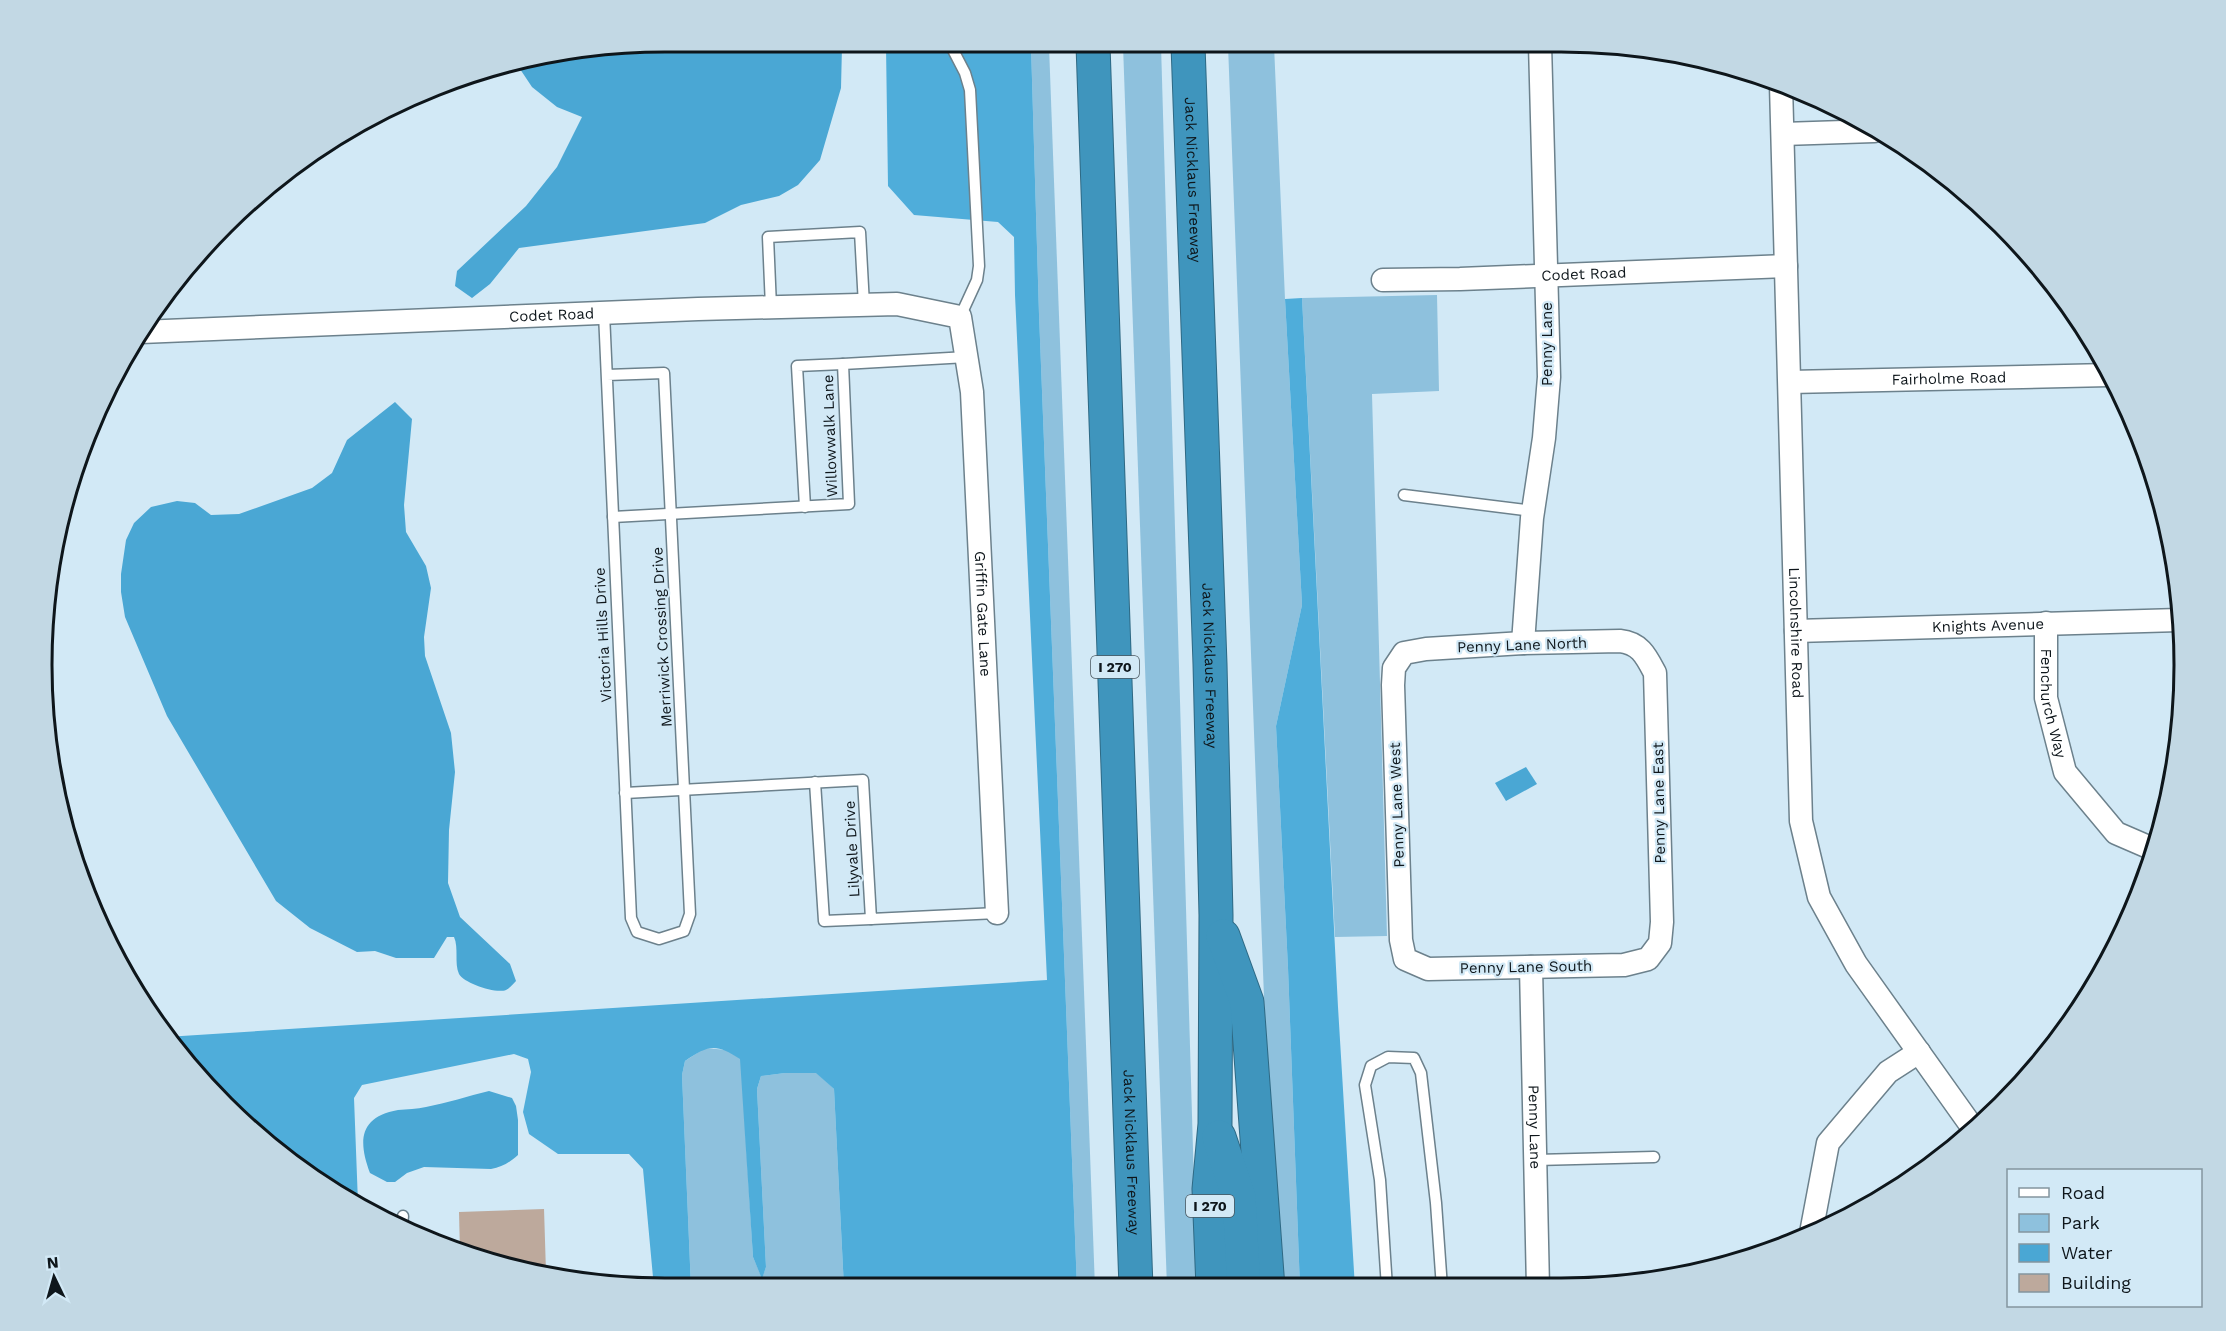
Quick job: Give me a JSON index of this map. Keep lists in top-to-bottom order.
{
  "streets": {
    "highway": ["Jack Nicklaus Freeway", "I 270"],
    "street": [
      "Codet Road",
      "Penny Lane",
      "Fairholme Road",
      "Griffin Gate Lane",
      "Knights Avenue",
      "Lincolnshire Road",
      "Penny Lane North",
      "Fenchurch Way",
      "Penny Lane East",
      "Penny Lane West",
      "Penny Lane South"
    ],
    "lane": [
      "Willowwalk Lane",
      "Victoria Hills Drive",
      "Merriwick Crossing Drive",
      "Lilyvale Drive"
    ]
  },
  "crossings": [
    ["Codet Road", "Penny Lane"],
    ["Codet Road", "Griffin Gate Lane"],
    ["Codet Road", "Lincolnshire Road"],
    ["Codet Road", "Victoria Hills Drive"],
    ["Penny Lane", "Penny Lane North"],
    ["Penny Lane", "Penny Lane South"],
    ["Fairholme Road", "Lincolnshire Road"],
    ["Willowwalk Lane", "Griffin Gate Lane"],
    ["Willowwalk Lane", "Victoria Hills Drive"],
    ["Willowwalk Lane", "Merriwick Crossing Drive"],
    ["Knights Avenue", "Lincolnshire Road"],
    ["Knights Avenue", "Fenchurch Way"],
    ["Victoria Hills Drive", "Merriwick Crossing Drive"],
    ["Victoria Hills Drive", "Lilyvale Drive"],
    ["Merriwick Crossing Drive", "Lilyvale Drive"],
    ["Penny Lane North", "Penny Lane East"],
    ["Penny Lane North", "Penny Lane West"],
    ["Penny Lane East", "Penny Lane South"],
    ["Penny Lane West", "Penny Lane South"]
  ],
  "legend": [
    "Road",
    "Park",
    "Water",
    "Building"
  ],
  "north": "top"
}
